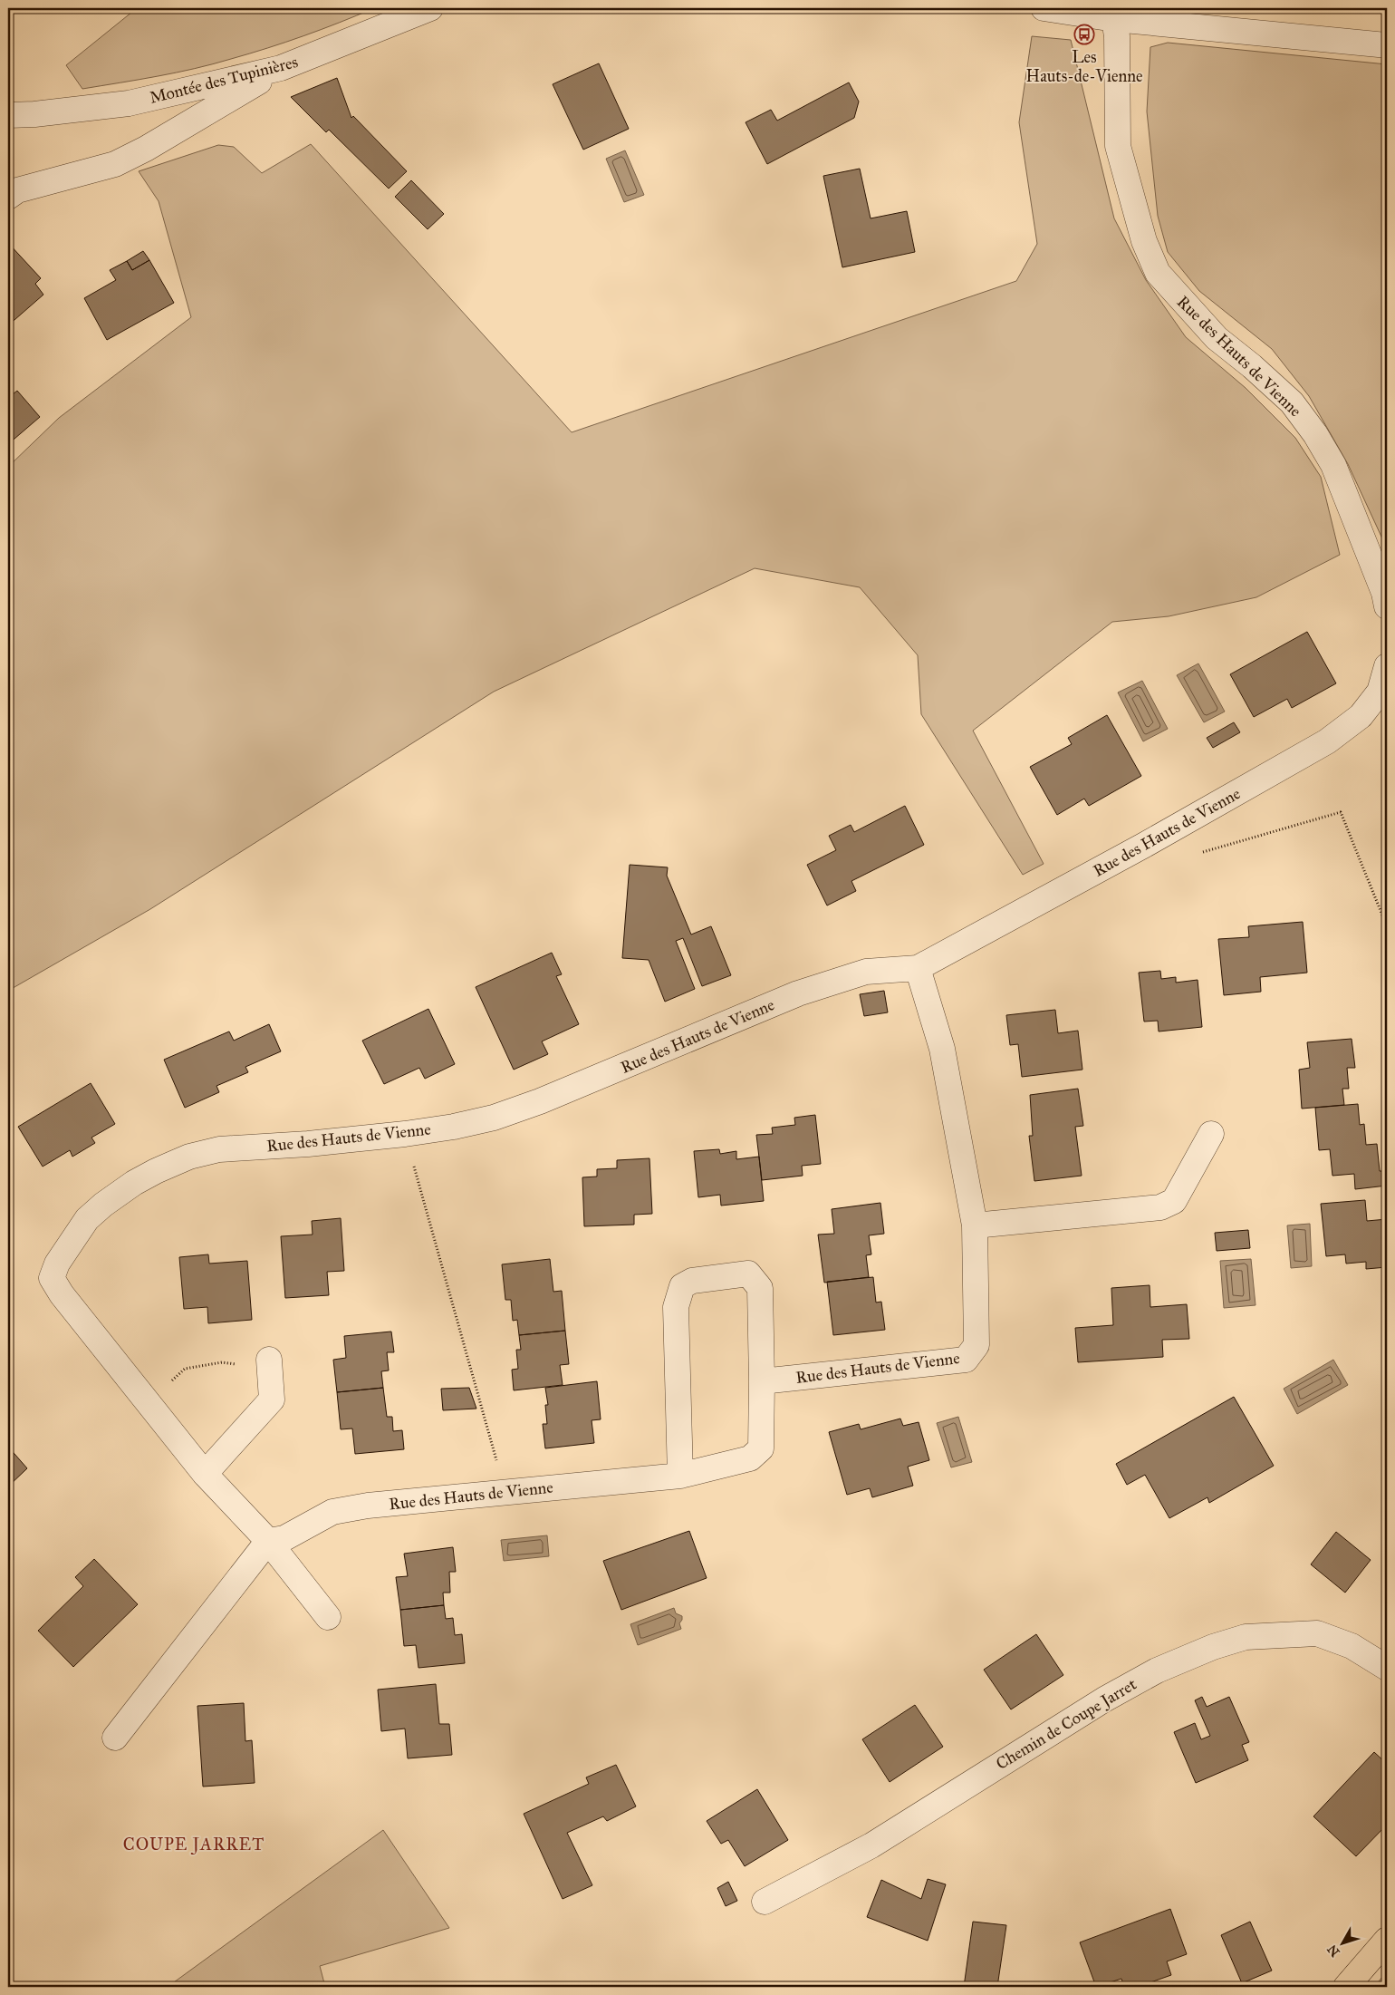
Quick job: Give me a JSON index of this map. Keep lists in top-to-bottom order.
{
  "streets": {
    "street": ["Montée des Tupinières", "Rue des Hauts de Vienne", "Chemin de Coupe Jarret"]
  },
  "districts": ["COUPE JARRET"],
  "places": {
    "bus stop": ["Les Hauts-de-Vienne"]
  },
  "north": "bottom left"
}
